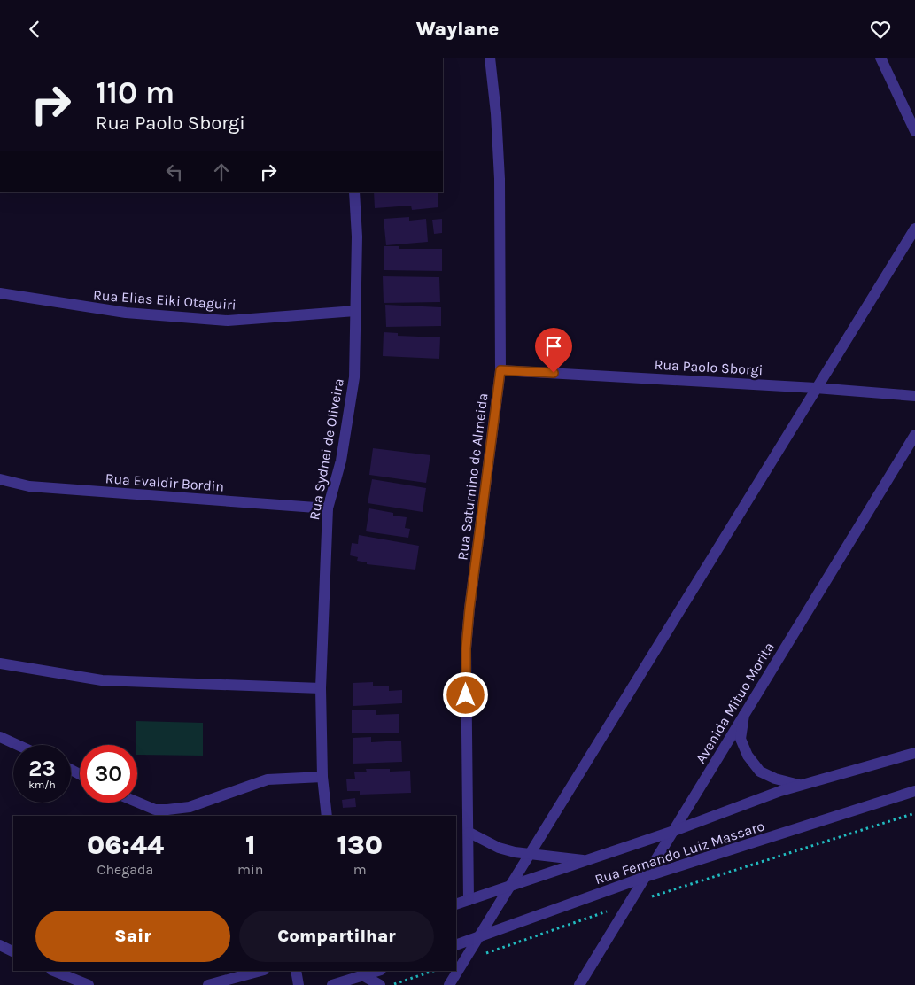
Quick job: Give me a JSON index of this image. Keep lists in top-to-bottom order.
{
  "streets": {
    "street": [
      "Rua Elias Eiki Otaguiri",
      "Rua Paolo Sborgi",
      "Rua Sydnei de Oliveira",
      "Rua Saturnino de Almeida",
      "Rua Evaldir Bordin",
      "Avenida Mituo Morita",
      "Rua Fernando Luiz Massaro"
    ]
  },
  "crossings": [
    ["Rua Elias Eiki Otaguiri", "Rua Sydnei de Oliveira"],
    ["Rua Paolo Sborgi", "Rua Saturnino de Almeida"],
    ["Rua Sydnei de Oliveira", "Rua Evaldir Bordin"],
    ["Rua Saturnino de Almeida", "Rua Fernando Luiz Massaro"],
    ["Avenida Mituo Morita", "Rua Fernando Luiz Massaro"]
  ],
  "page": {
    "header": "Waylane",
    "turn": ["110 m", "Rua Paolo Sborgi"],
    "speed": "23 km/h",
    "limit": "30",
    "eta": [
      "06:44",
      "Chegada",
      "1",
      "min",
      "130",
      "m"
    ],
    "buttons": ["Sair", "Compartilhar"]
  }
}
